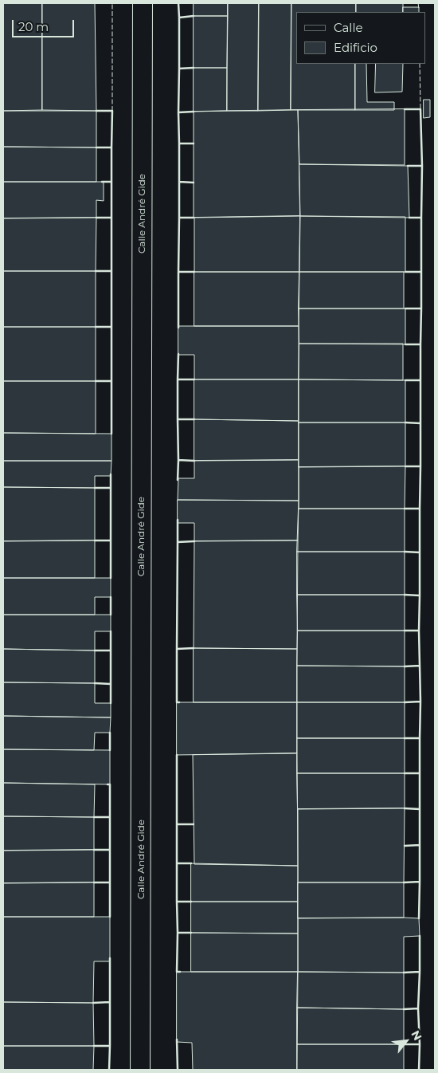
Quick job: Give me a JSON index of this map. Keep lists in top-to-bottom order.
{
  "streets": {
    "street": ["Calle André Gide"]
  },
  "legend": ["Calle", "Edificio"],
  "scale_bar": "20 m",
  "north": "top right"
}
